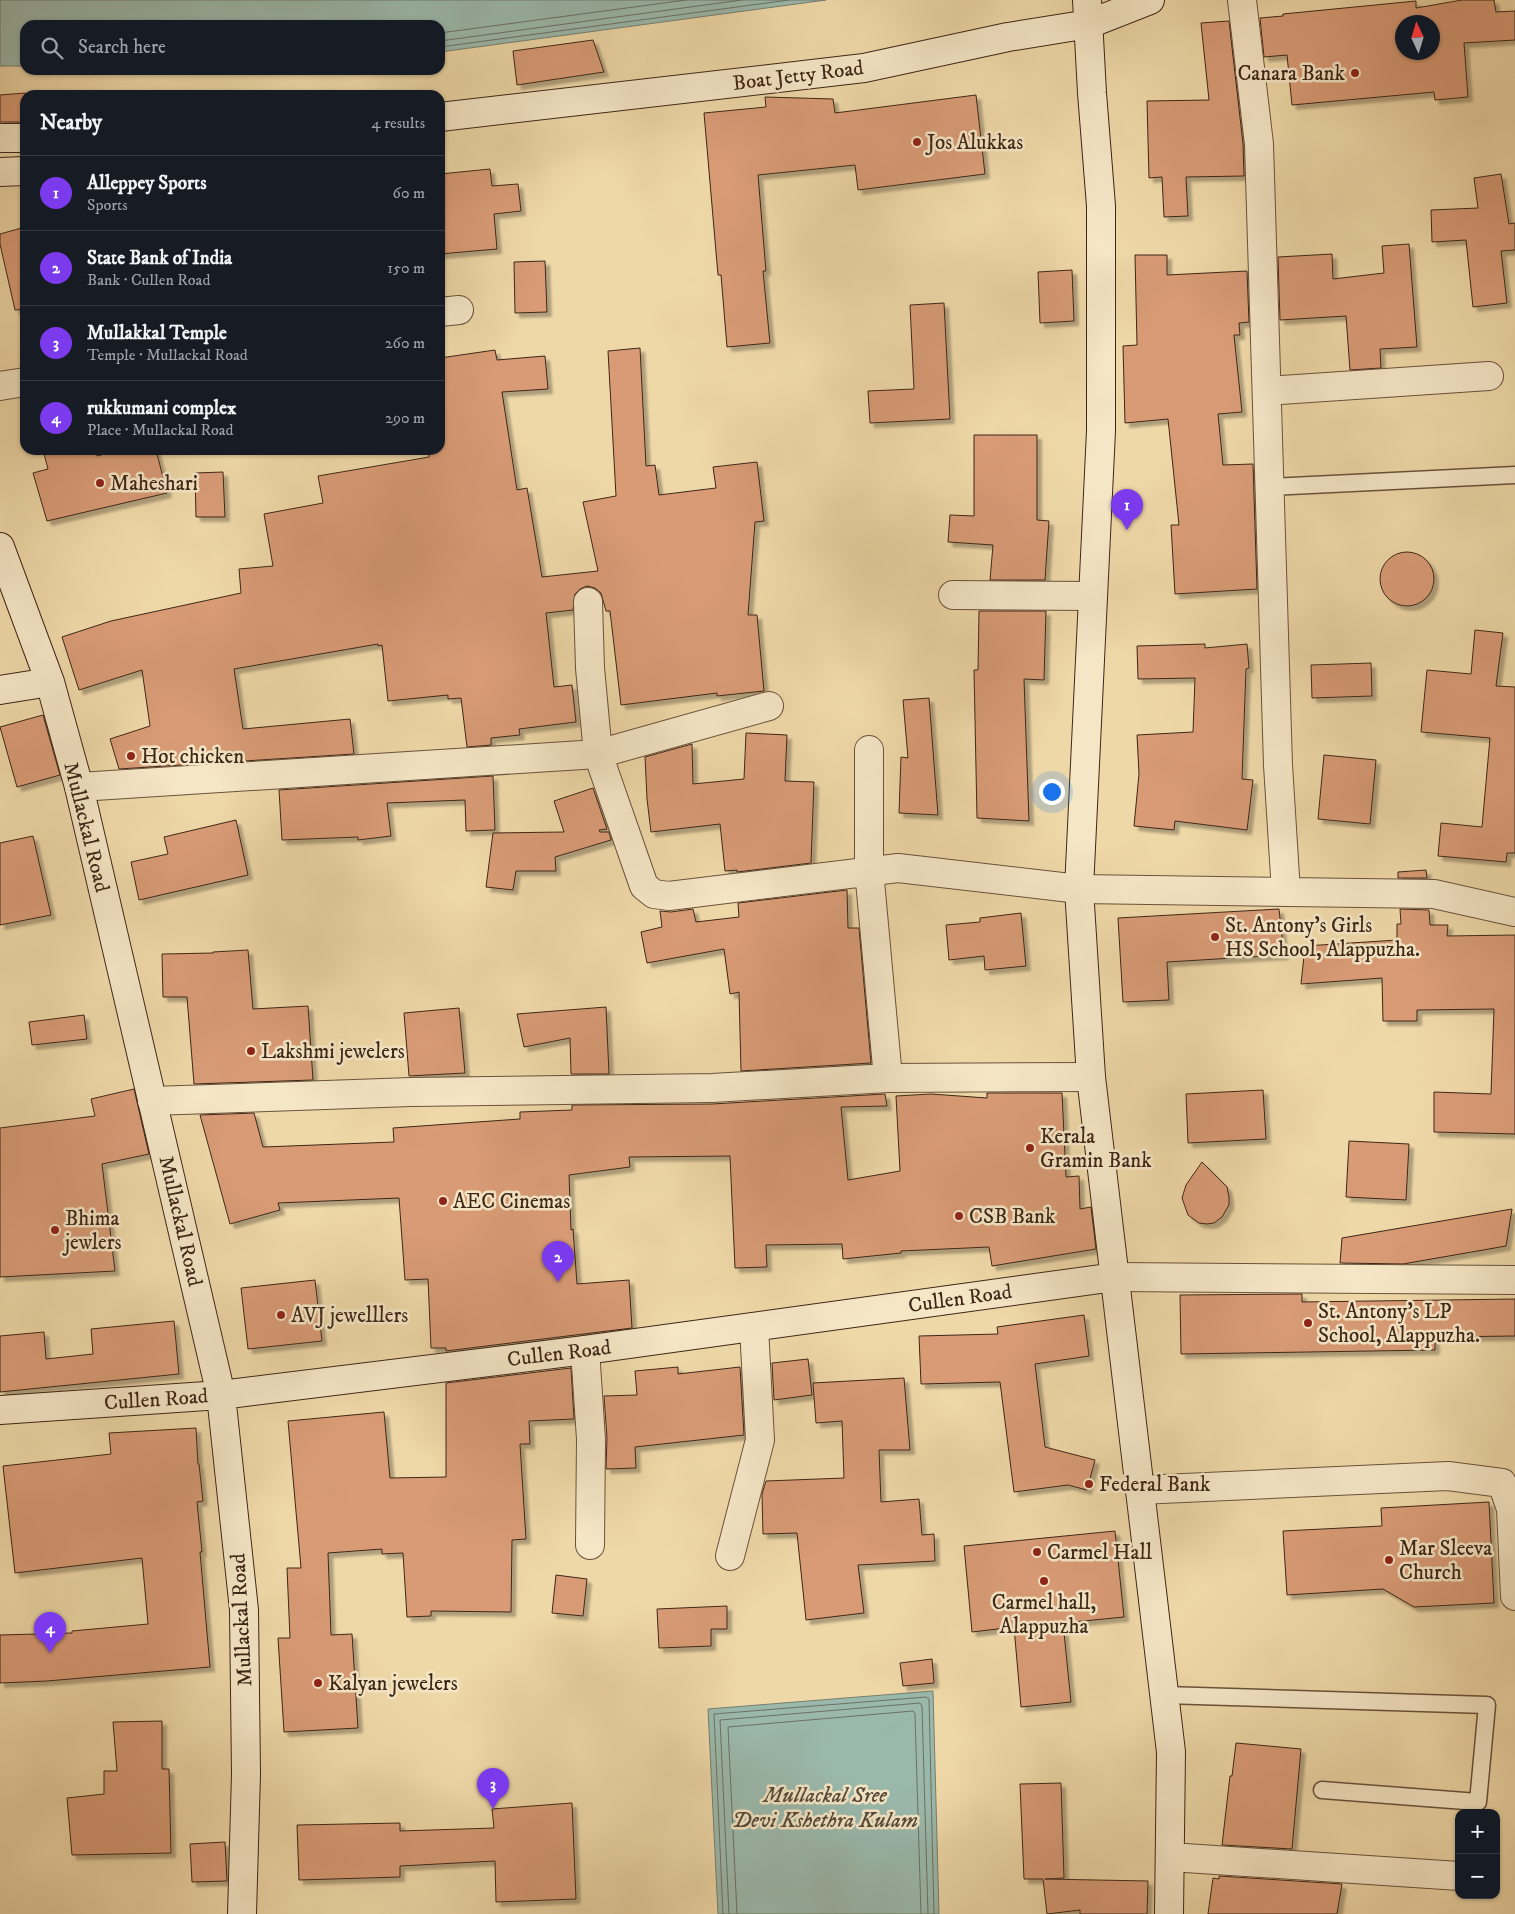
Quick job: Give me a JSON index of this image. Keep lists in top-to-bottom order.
{
  "streets": {
    "street": ["Boat Jetty Road", "Mullackal Road", "Cullen Road"]
  },
  "crossings": [
    ["Mullackal Road", "Cullen Road"]
  ],
  "water": ["Mullackal Sree Devi Kshethra Kulam"],
  "places": [
    "Canara Bank",
    "Jos Alukkas",
    "Maheshari",
    "Hot chicken",
    "St. Antony's Girls HS School, Alappuzha.",
    "Lakshmi jewelers",
    "Kerala Gramin Bank",
    "AEC Cinemas",
    "CSB Bank",
    "Bhima jewlers",
    "AVJ jewelllers",
    "St. Antony's LP School, Alappuzha.",
    "Federal Bank",
    "Carmel Hall",
    "Mar Sleeva Church",
    "Carmel hall, Alappuzha",
    "Kalyan jewelers"
  ],
  "north": "top",
  "page": {
    "search": "Search here",
    "heading": ["Nearby", "4 results"],
    "list": [
      {
        "mark": "1",
        "name": "Alleppey Sports",
        "note": "Sports",
        "value": "60 m"
      },
      {
        "mark": "2",
        "name": "State Bank of India",
        "note": "Bank · Cullen Road",
        "value": "150 m"
      },
      {
        "mark": "3",
        "name": "Mullakkal Temple",
        "note": "Temple · Mullackal Road",
        "value": "260 m"
      },
      {
        "mark": "4",
        "name": "rukkumani complex",
        "note": "Place · Mullackal Road",
        "value": "290 m"
      }
    ],
    "pins": [
      "1",
      "2",
      "4",
      "3"
    ],
    "map_buttons": ["+", "−"]
  }
}
